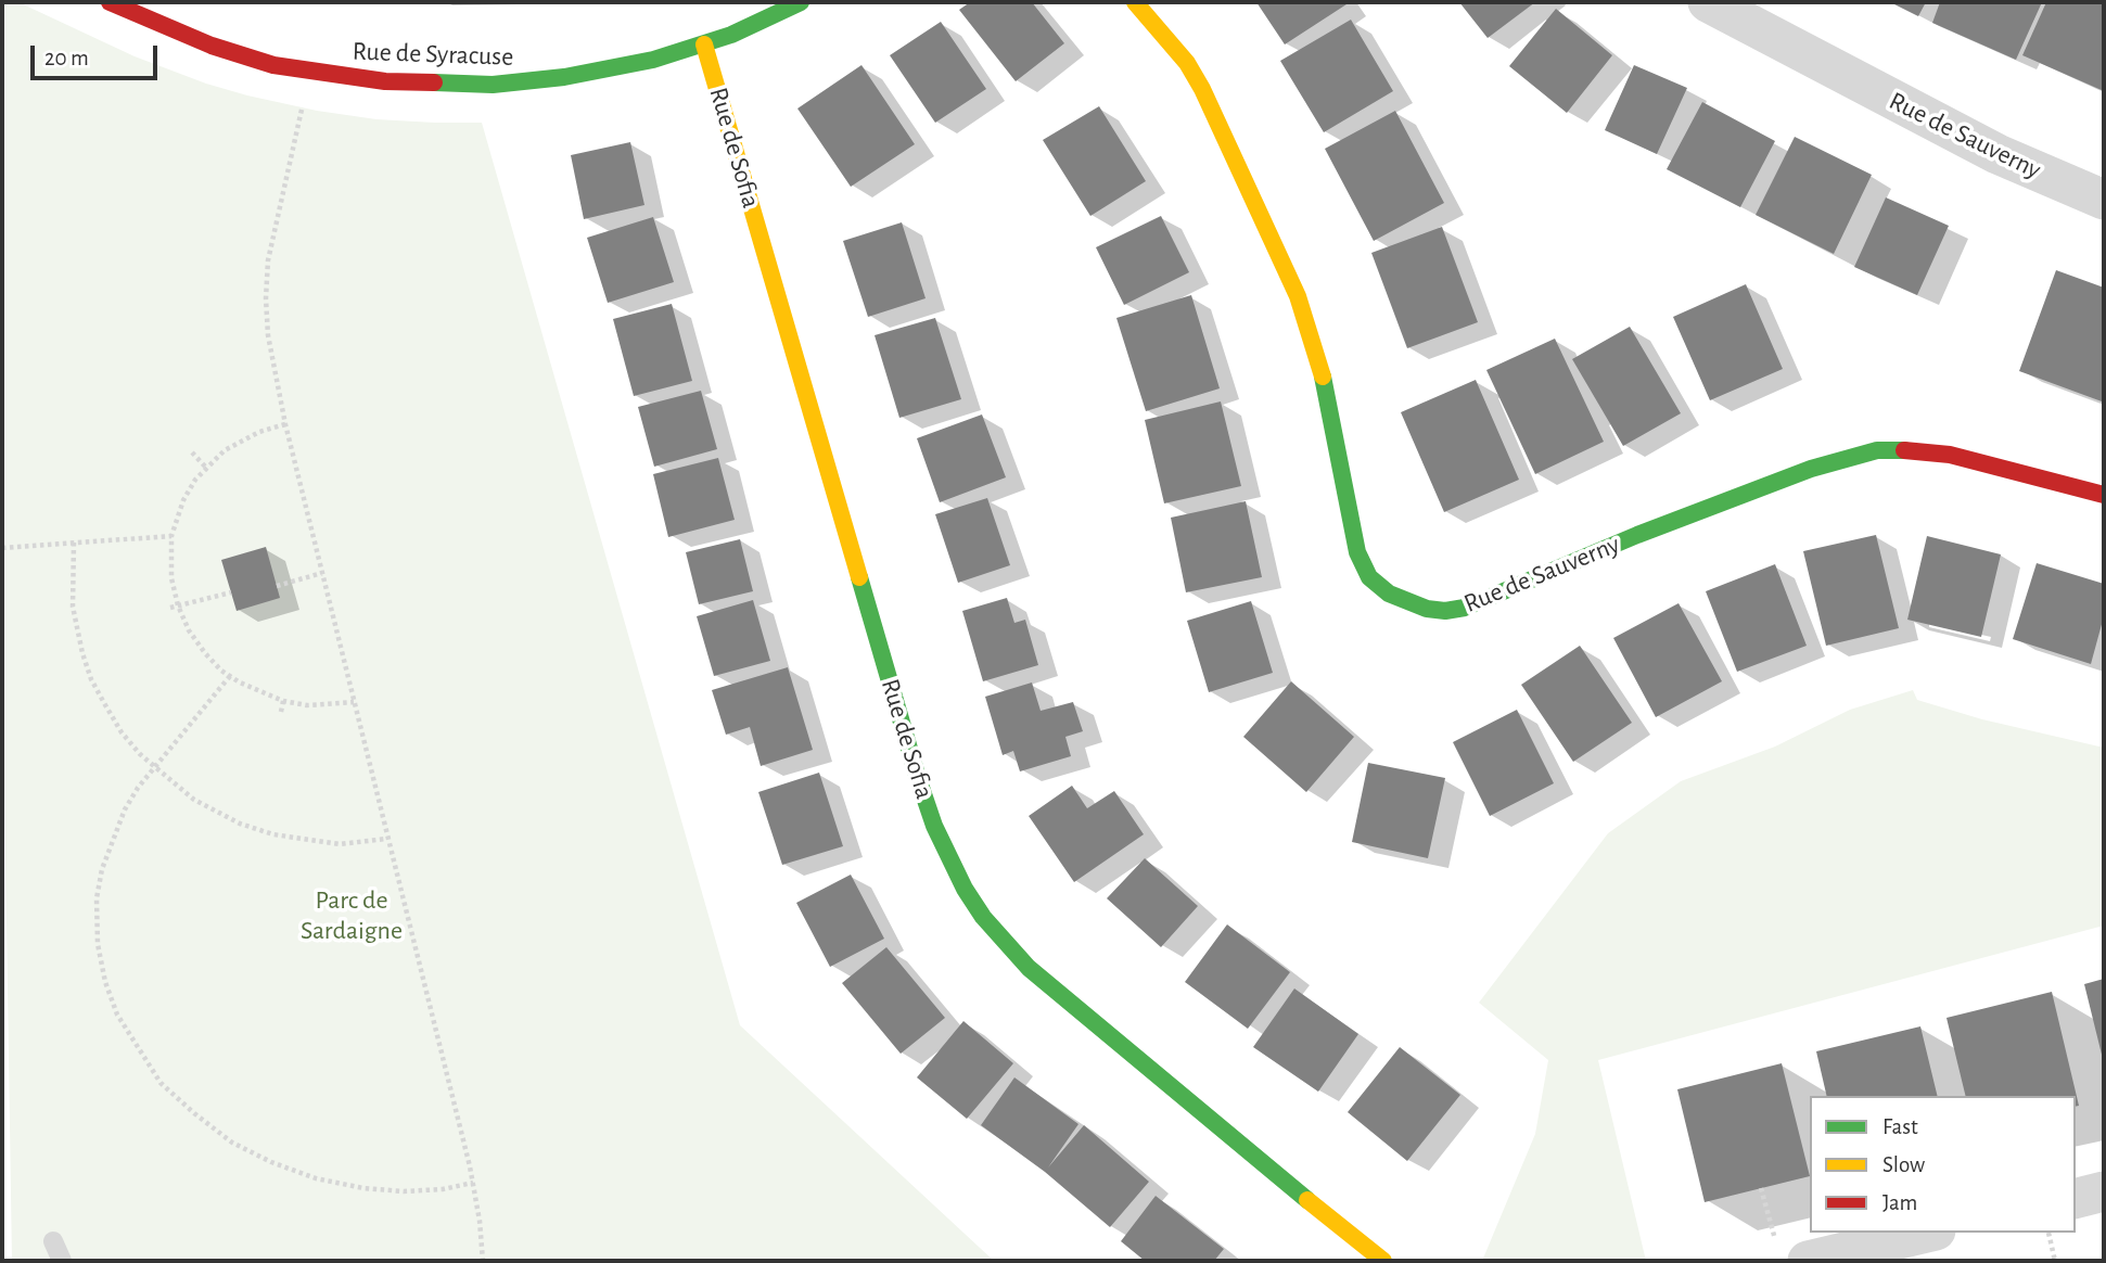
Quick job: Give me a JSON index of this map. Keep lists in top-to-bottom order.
{
  "streets": {
    "street": ["Rue de Syracuse", "Rue de Sauverny", "Rue de Sofia"]
  },
  "crossings": [
    ["Rue de Syracuse", "Rue de Sofia"]
  ],
  "parks": ["Parc de Sardaigne"],
  "legend": ["Fast", "Slow", "Jam"],
  "scale_bar": "20 m"
}
